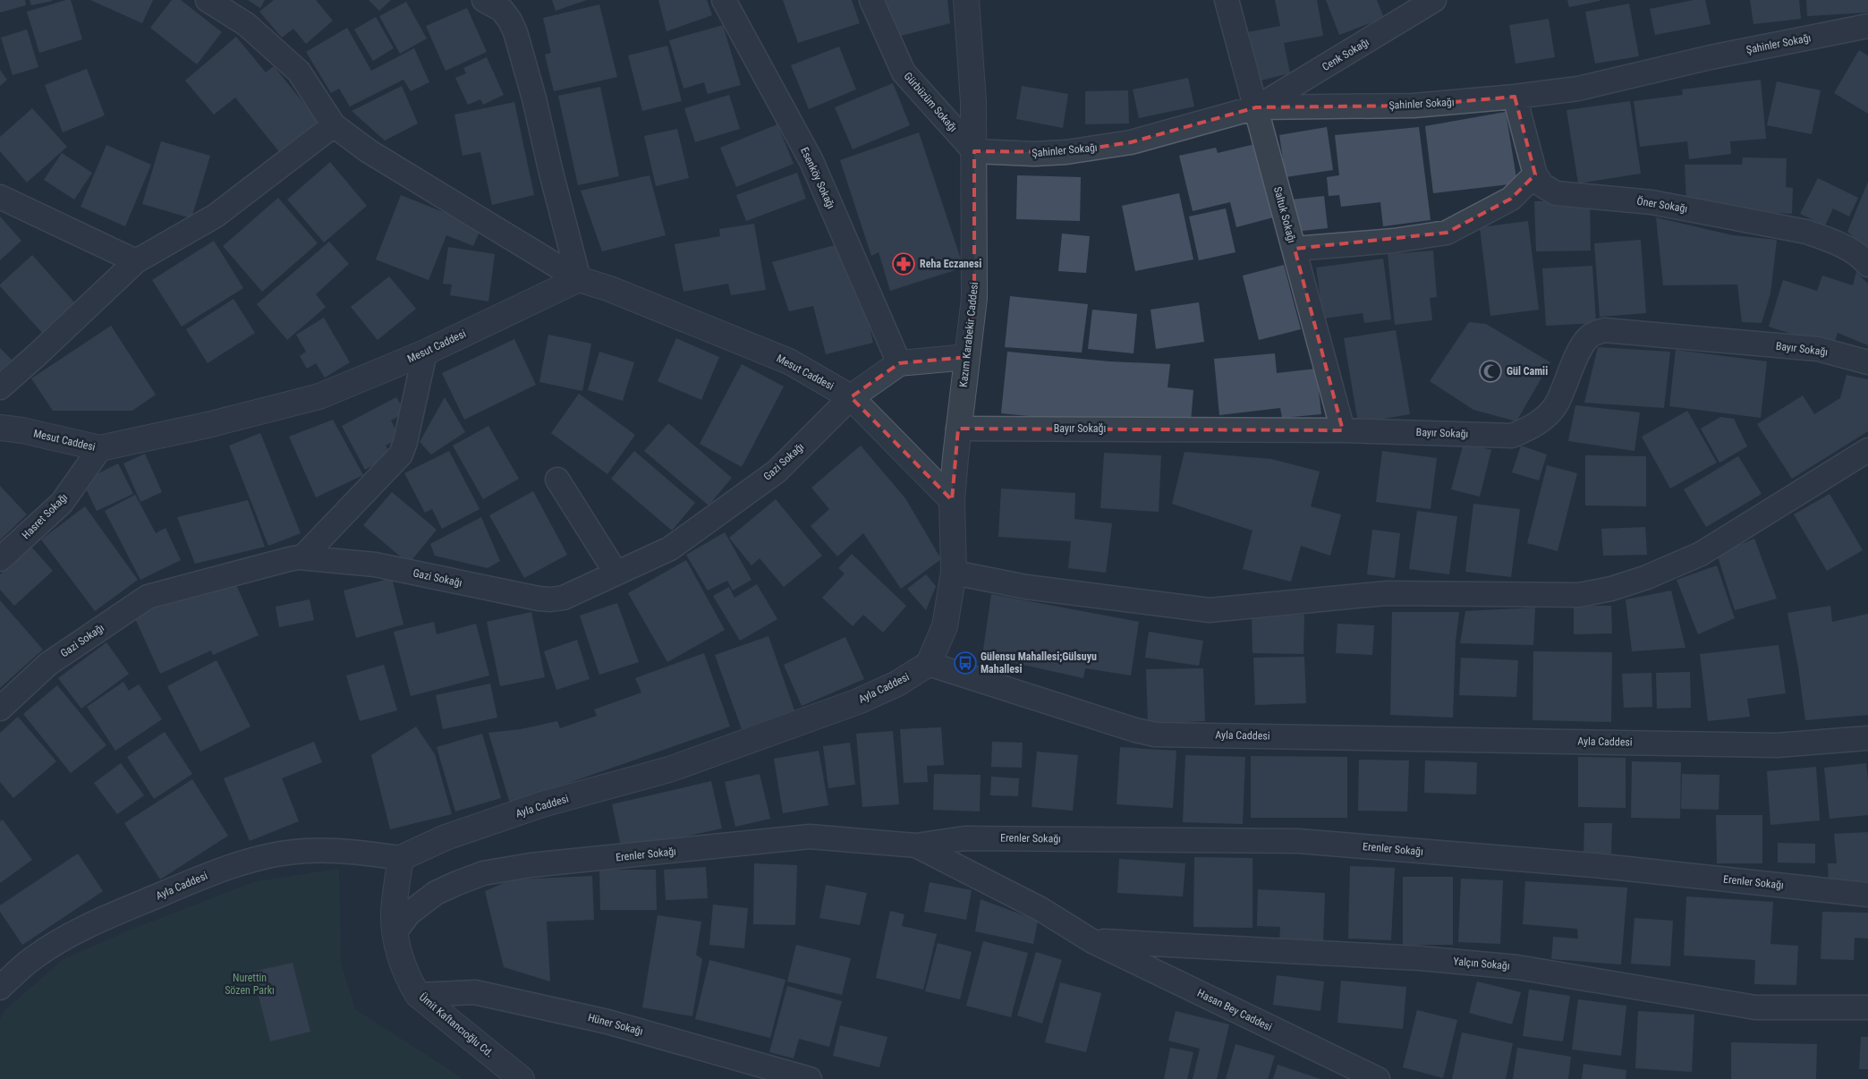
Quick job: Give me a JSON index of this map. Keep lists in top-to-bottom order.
{
  "streets": {
    "street": [
      "Şahinler Sokağı",
      "Cenk Sokağı",
      "Gürbüzüm Sokağı",
      "Esenköy Sokağı",
      "Öner Sokağı",
      "Saltuk Sokağı",
      "Kazım Karabekir Caddesi",
      "Mesut Caddesi",
      "Bayır Sokağı",
      "Gazi Sokağı",
      "Hasret Sokağı",
      "Ayla Caddesi",
      "Erenler Sokağı",
      "Yalçın Sokağı",
      "Hasan Bey Caddesi",
      "Hüner Sokağı",
      "Ümit Kaftancıoğlu Cd."
    ]
  },
  "crossings": [
    ["Şahinler Sokağı", "Cenk Sokağı"],
    ["Şahinler Sokağı", "Gürbüzüm Sokağı"],
    ["Şahinler Sokağı", "Öner Sokağı"],
    ["Şahinler Sokağı", "Saltuk Sokağı"],
    ["Şahinler Sokağı", "Kazım Karabekir Caddesi"],
    ["Cenk Sokağı", "Saltuk Sokağı"],
    ["Gürbüzüm Sokağı", "Kazım Karabekir Caddesi"],
    ["Saltuk Sokağı", "Bayır Sokağı"],
    ["Kazım Karabekir Caddesi", "Mesut Caddesi"],
    ["Kazım Karabekir Caddesi", "Bayır Sokağı"],
    ["Kazım Karabekir Caddesi", "Ayla Caddesi"],
    ["Mesut Caddesi", "Gazi Sokağı"],
    ["Mesut Caddesi", "Hasret Sokağı"],
    ["Ayla Caddesi", "Ümit Kaftancıoğlu Cd."],
    ["Erenler Sokağı", "Yalçın Sokağı"],
    ["Erenler Sokağı", "Hasan Bey Caddesi"],
    ["Erenler Sokağı", "Ümit Kaftancıoğlu Cd."],
    ["Yalçın Sokağı", "Hasan Bey Caddesi"],
    ["Hüner Sokağı", "Ümit Kaftancıoğlu Cd."]
  ],
  "parks": ["Nurettin Sözen Parkı"],
  "places": {
    "pharmacy": ["Reha Eczanesi"],
    "mosque": ["Gül Camii"],
    "bus stop": ["Gülensu Mahallesi;Gülsuyu Mahallesi"]
  }
}
